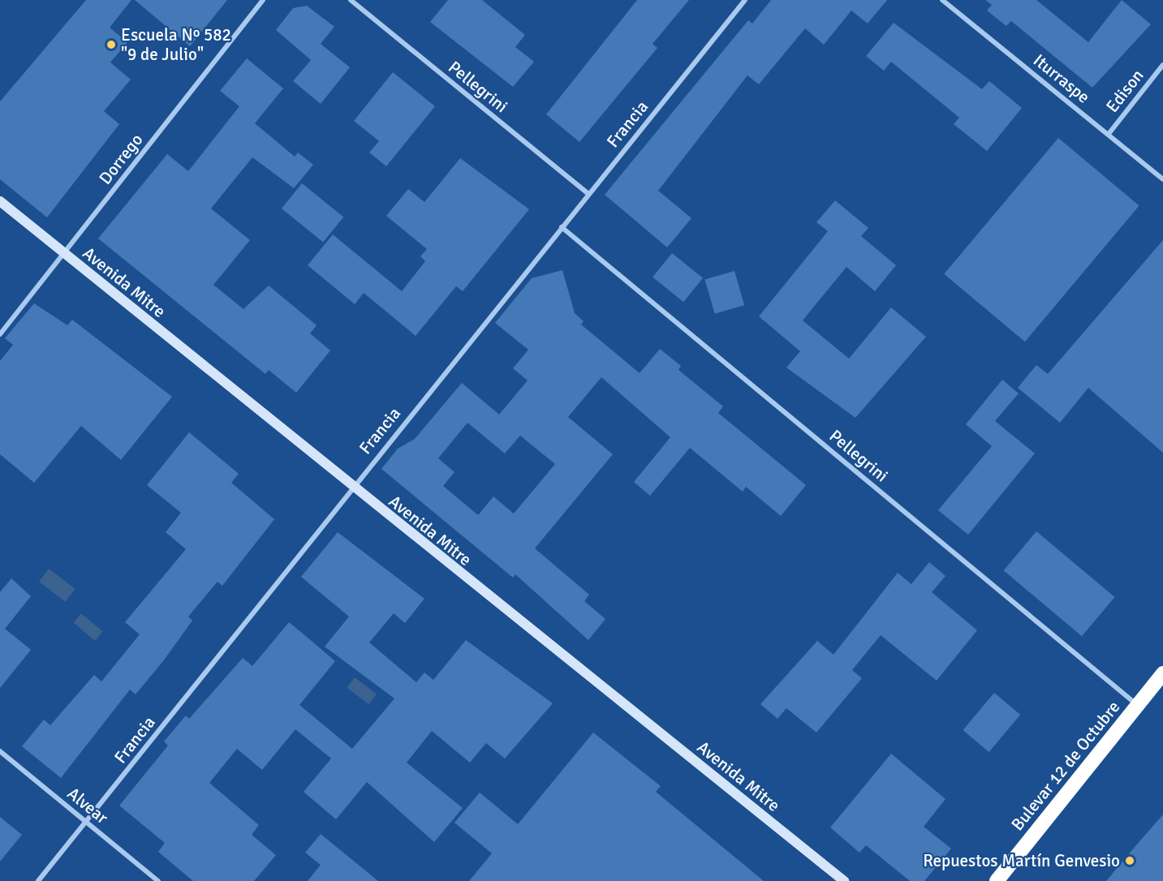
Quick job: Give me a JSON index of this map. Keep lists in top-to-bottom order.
{
  "streets": {
    "highway": ["Bulevar 12 de Octubre"],
    "street": [
      "Iturraspe",
      "Pellegrini",
      "Edison",
      "Francia",
      "Dorrego",
      "Avenida Mitre",
      "Alvear"
    ]
  },
  "crossings": [
    ["Iturraspe", "Edison"],
    ["Pellegrini", "Francia"],
    ["Pellegrini", "Bulevar 12 de Octubre"],
    ["Francia", "Avenida Mitre"],
    ["Francia", "Alvear"],
    ["Dorrego", "Avenida Mitre"]
  ],
  "places": ["Escuela Nº 582 \"9 de Julio\"", "Repuestos Martín Genvesio"]
}
